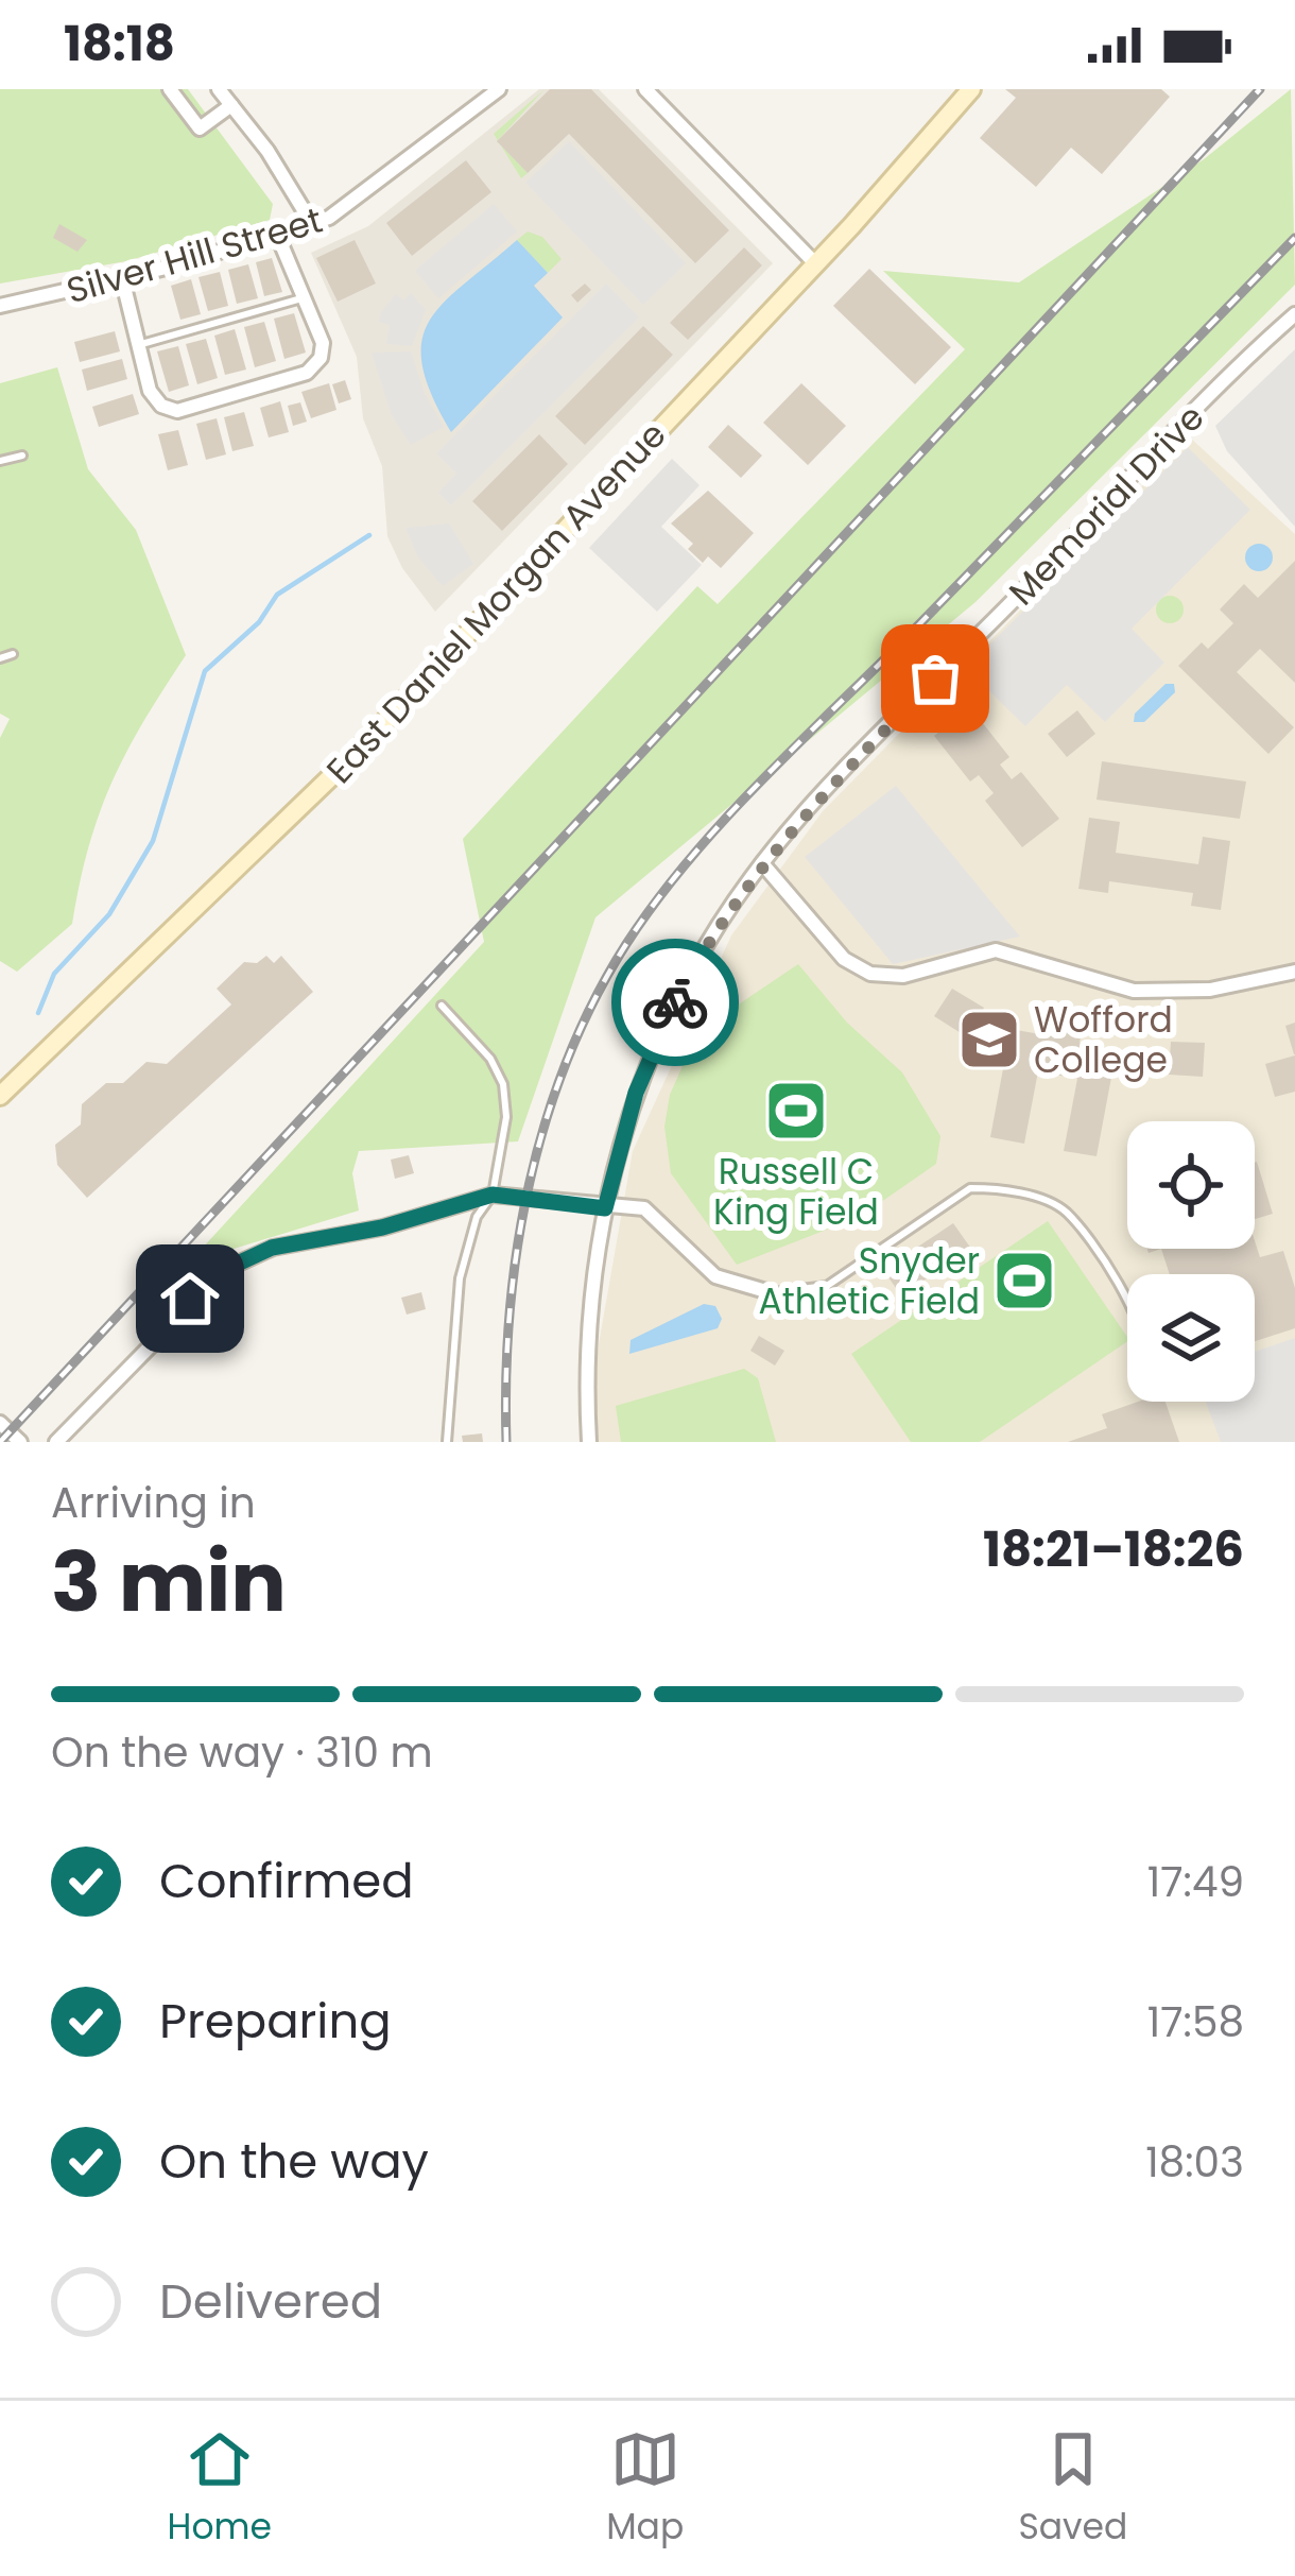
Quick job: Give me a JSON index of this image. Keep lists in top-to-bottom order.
{
  "streets": {
    "main road": ["East Daniel Morgan Avenue"],
    "street": ["Silver Hill Street", "Memorial Drive"]
  },
  "places": {
    "school or university": ["Wofford College"],
    "sports": ["Russell C King Field", "Snyder Athletic Field"]
  },
  "page": {
    "status": "18:18",
    "heading": ["3 min", "Arriving in", "18:21–18:26"],
    "bar": "On the way · 310 m",
    "list": [
      ["Confirmed", "17:49"],
      ["Preparing", "17:58"],
      ["On the way", "18:03"],
      "Delivered"
    ],
    "tabs": ["Home", "Map", "Saved"]
  }
}
